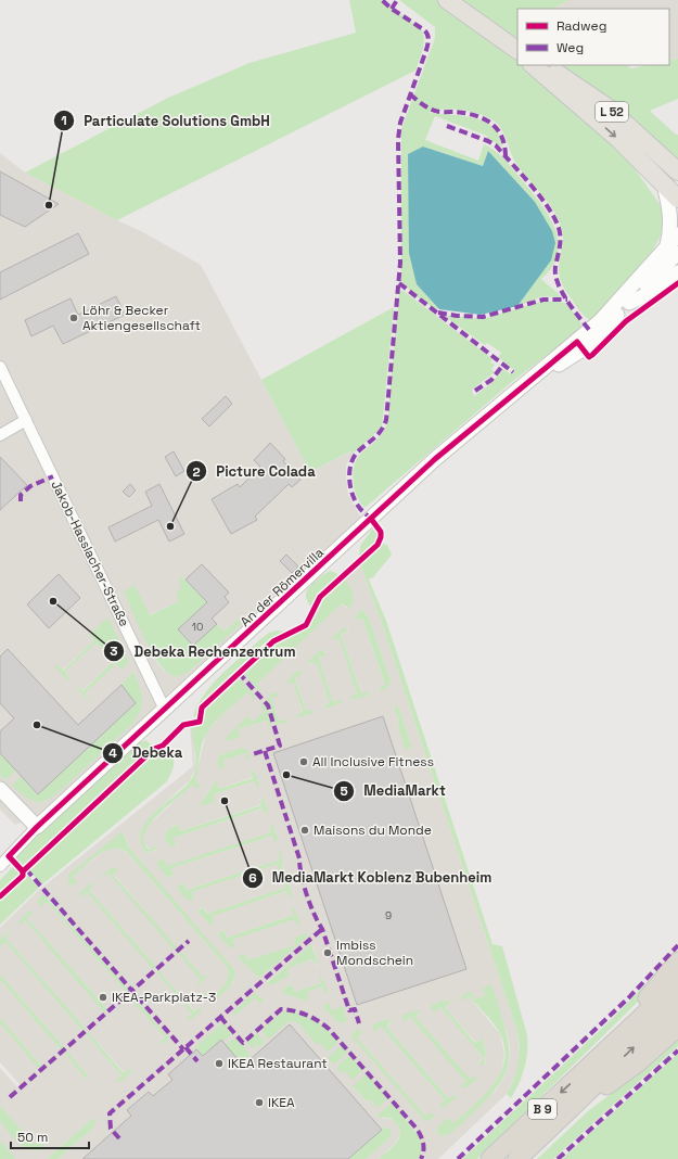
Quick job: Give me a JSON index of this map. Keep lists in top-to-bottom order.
{
  "streets": {
    "highway": ["B 9"],
    "main road": ["L 52"],
    "street": ["Jakob-Hasslacher-Straße", "An der Römervilla"]
  },
  "crossings": [
    ["Jakob-Hasslacher-Straße", "An der Römervilla"]
  ],
  "places": [
    "Particulate Solutions GmbH",
    "Löhr & Becker Aktiengesellschaft",
    "Picture Colada",
    "Debeka Rechenzentrum",
    "Debeka",
    "All Inclusive Fitness",
    "MediaMarkt",
    "MediaMarkt Koblenz Bubenheim",
    "Maisons du Monde",
    "Imbiss Mondschein",
    "IKEA-Parkplatz-3",
    "IKEA Restaurant",
    "IKEA"
  ],
  "house_numbers": ["10", "9"],
  "legend": ["Radweg", "Weg"],
  "scale_bar": "50 m"
}
